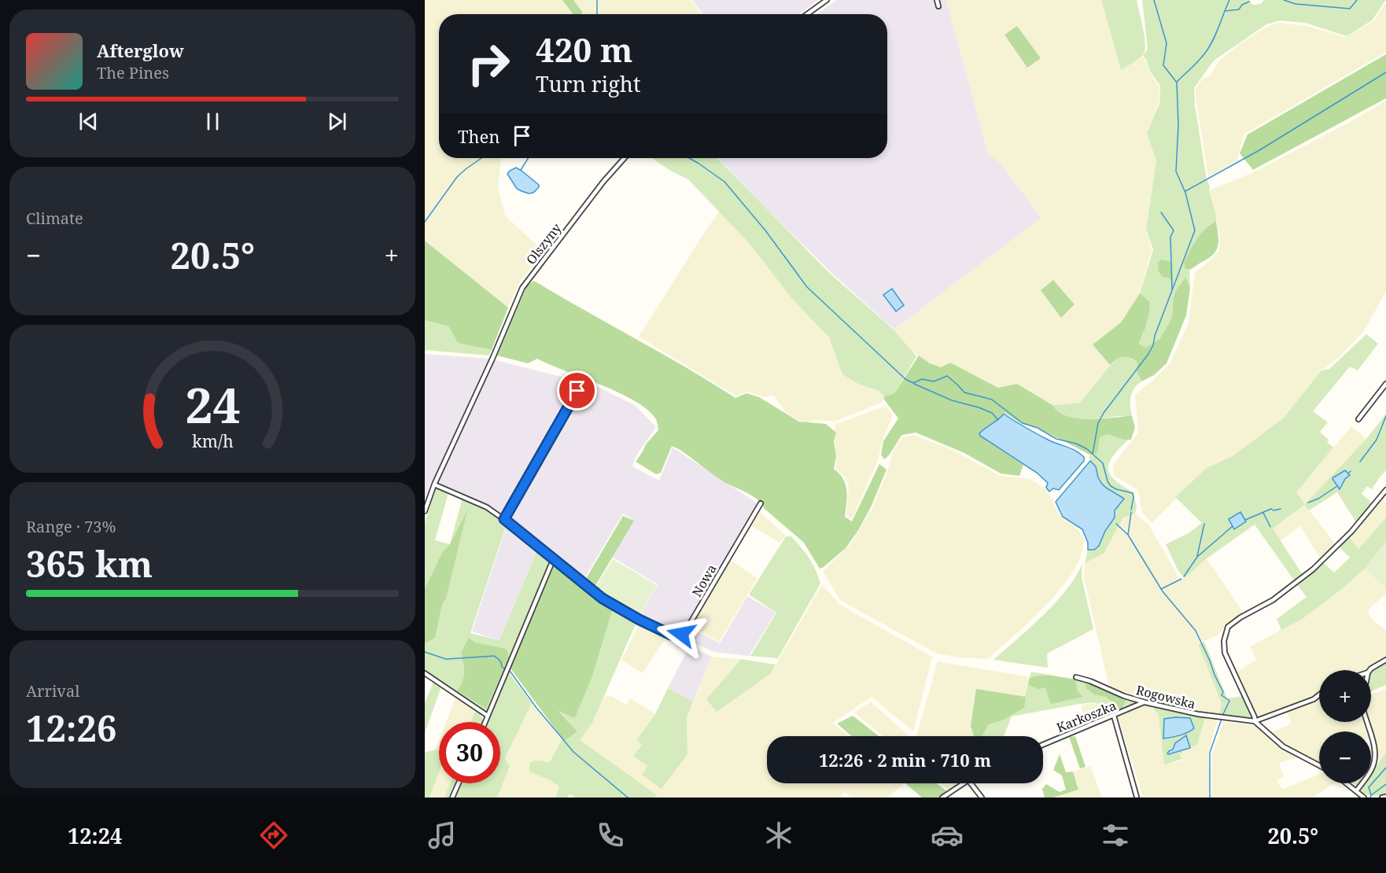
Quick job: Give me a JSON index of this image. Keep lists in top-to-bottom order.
{
  "streets": {
    "street": [
      "Olszyny",
      "Nowa",
      "Rogowska",
      "Karkoszka"
    ]
  },
  "crossings": [
    ["Olszyny", "Nowa"],
    ["Rogowska", "Karkoszka"]
  ],
  "page": {
    "turn": ["420 m", "Turn right"],
    "song": ["Afterglow", "The Pines"],
    "then": "Then",
    "tile": [
      "Climate",
      ["Range · 73%", "365 km"],
      ["Arrival", "12:26"]
    ],
    "heat": ["−", "20.5°", "+"],
    "map_buttons": ["+", "−"],
    "limit": "30",
    "trip": "12:26 · 2 min · 710 m",
    "tabs": ["12:24", "20.5°"],
    "gauge": ["24", "km/h"]
  }
}
